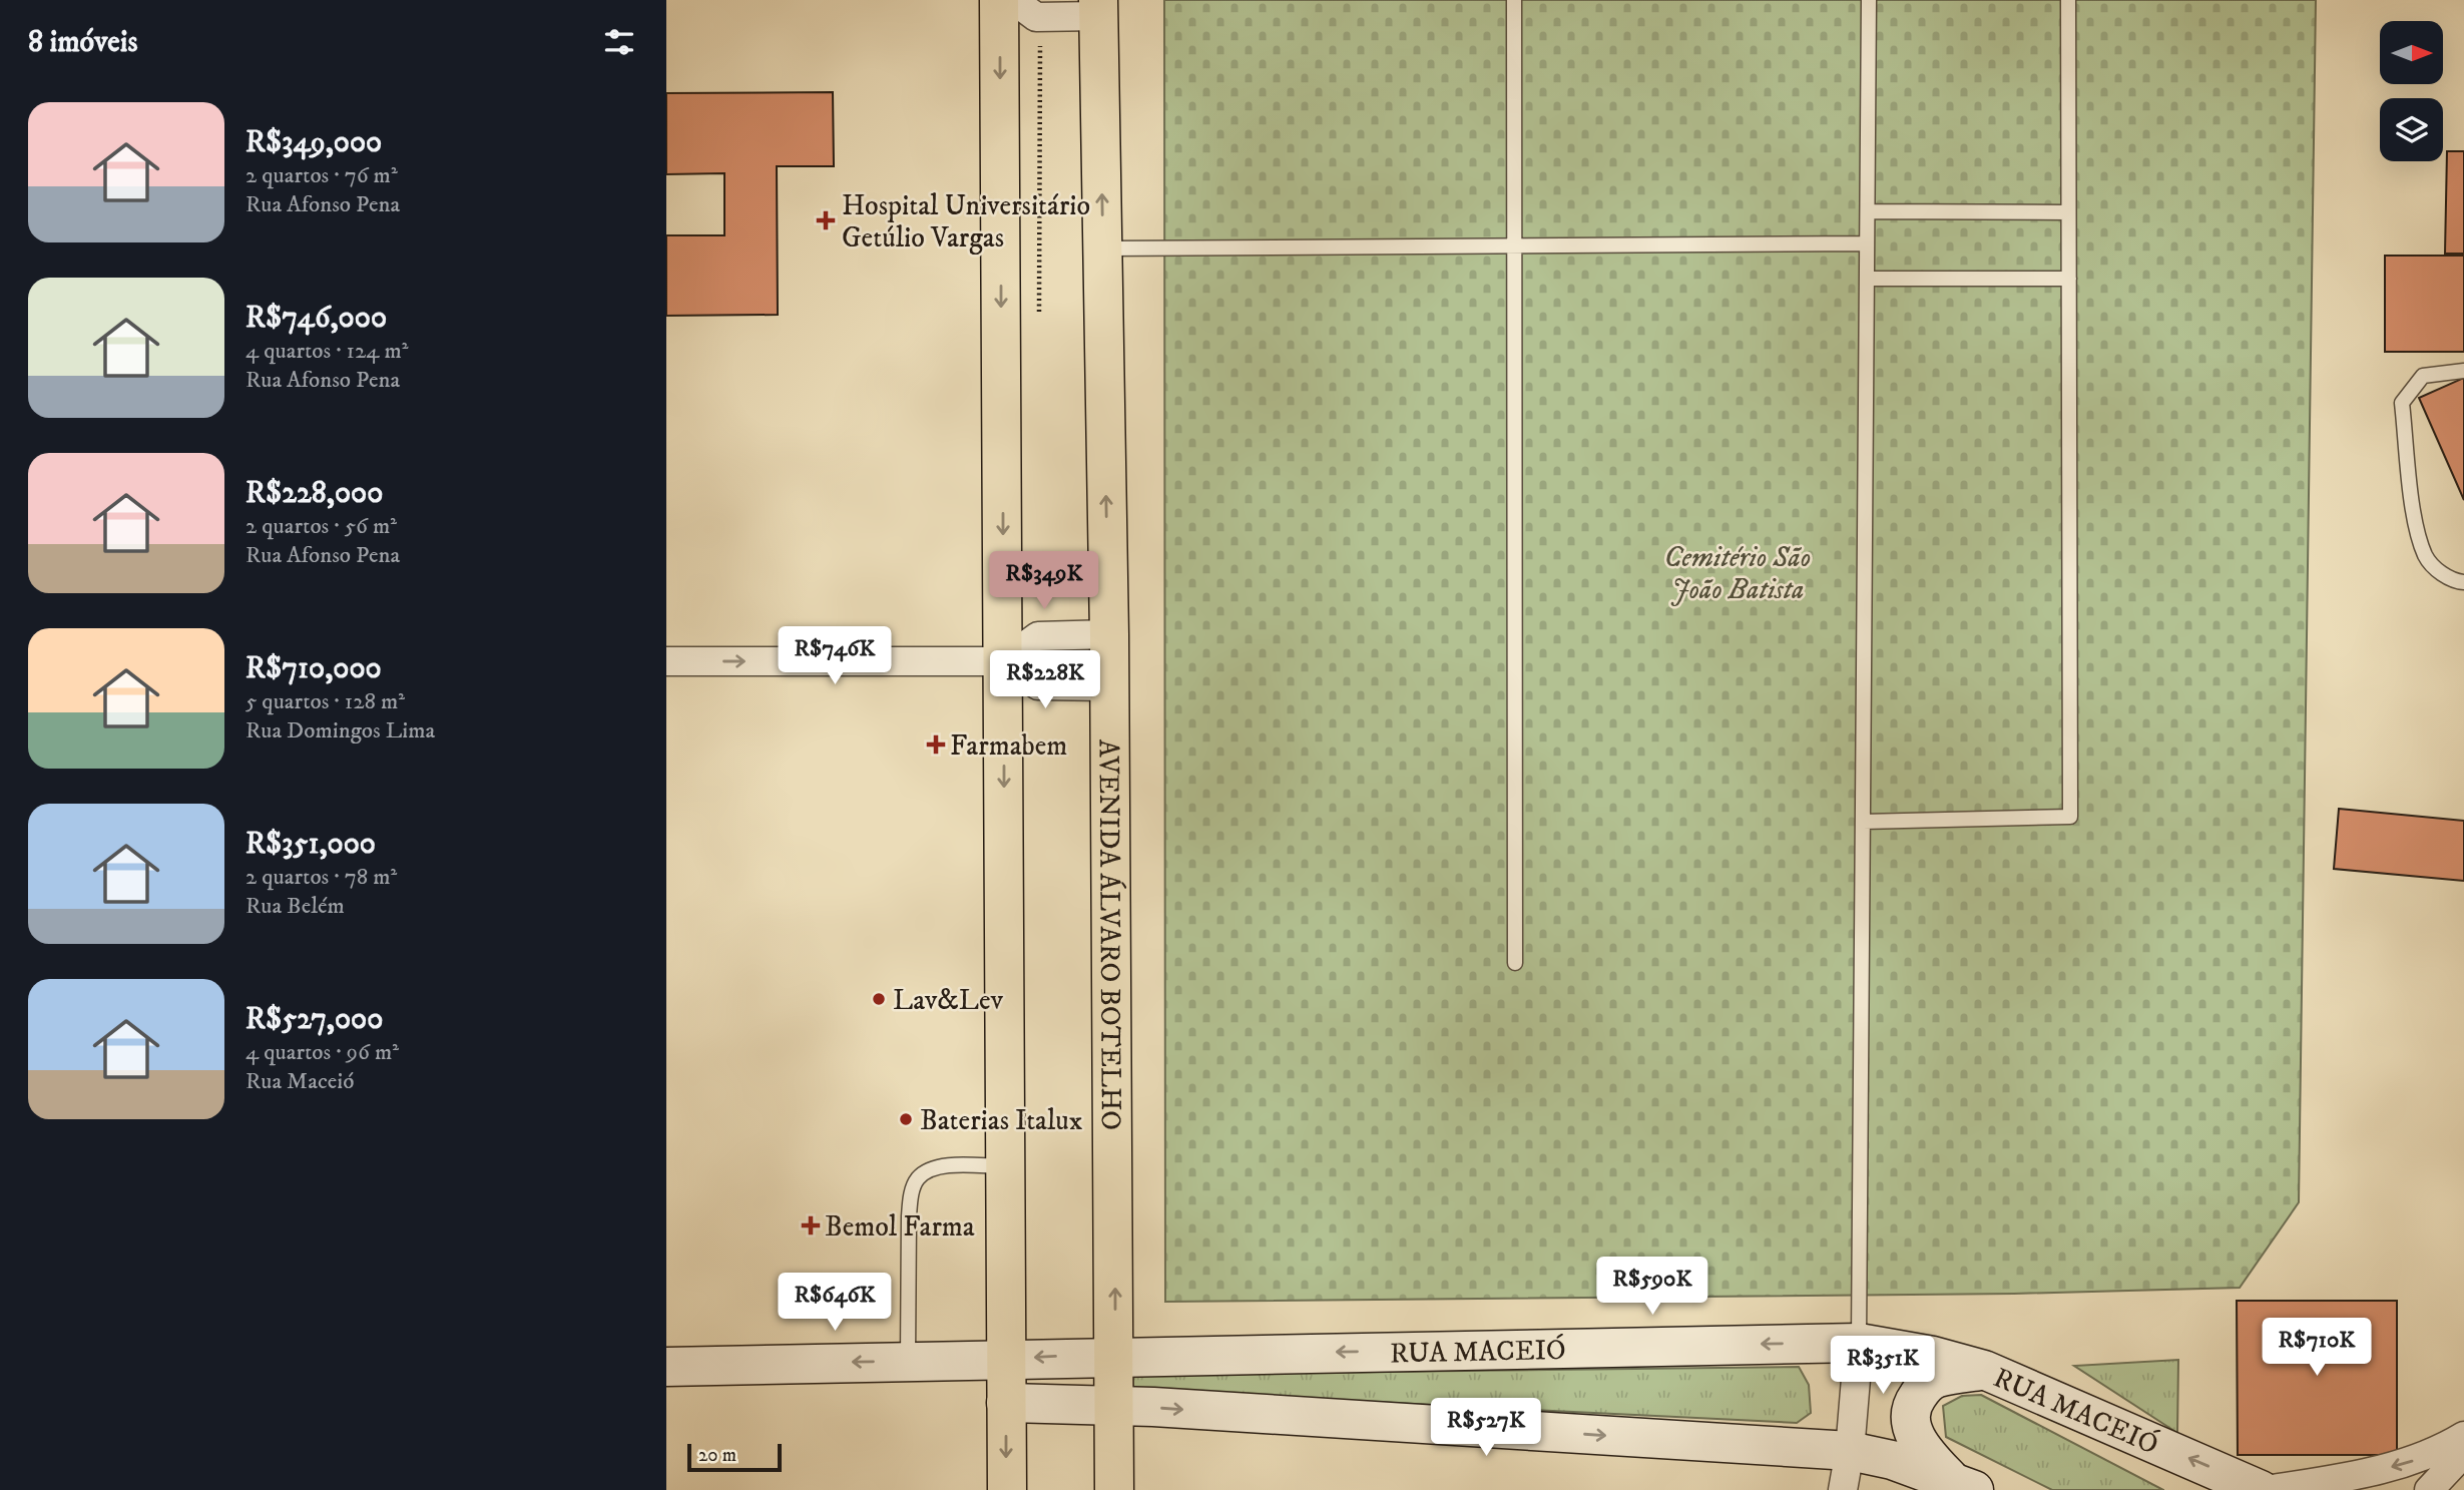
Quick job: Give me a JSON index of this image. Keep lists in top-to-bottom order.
{
  "streets": {
    "main road": ["AVENIDA ÁLVARO BOTELHO", "RUA MACEIÓ"]
  },
  "crossings": [
    ["AVENIDA ÁLVARO BOTELHO", "RUA MACEIÓ"]
  ],
  "parks": ["Cemitério São João Batista"],
  "places": {
    "health": ["Hospital Universitário Getúlio Vargas", "Farmabem", "Bemol Farma"],
    "other": ["Lav&Lev", "Baterias Italux"]
  },
  "scale_bar": "20 m",
  "north": "right",
  "page": {
    "heading": "8 imóveis",
    "list": [
      {
        "name": "R$349,000",
        "note": "2 quartos · 76 m² · Rua Afonso Pena"
      },
      {
        "name": "R$746,000",
        "note": "4 quartos · 124 m² · Rua Afonso Pena"
      },
      {
        "name": "R$228,000",
        "note": "2 quartos · 56 m² · Rua Afonso Pena"
      },
      {
        "name": "R$710,000",
        "note": "5 quartos · 128 m² · Rua Domingos Lima"
      },
      {
        "name": "R$351,000",
        "note": "2 quartos · 78 m² · Rua Belém"
      },
      {
        "name": "R$527,000",
        "note": "4 quartos · 96 m² · Rua Maceió"
      }
    ],
    "price": [
      "R$349K",
      "R$746K",
      "R$228K",
      "R$590K",
      "R$646K",
      "R$710K",
      "R$351K",
      "R$527K"
    ],
    "scale": "20 m"
  }
}
